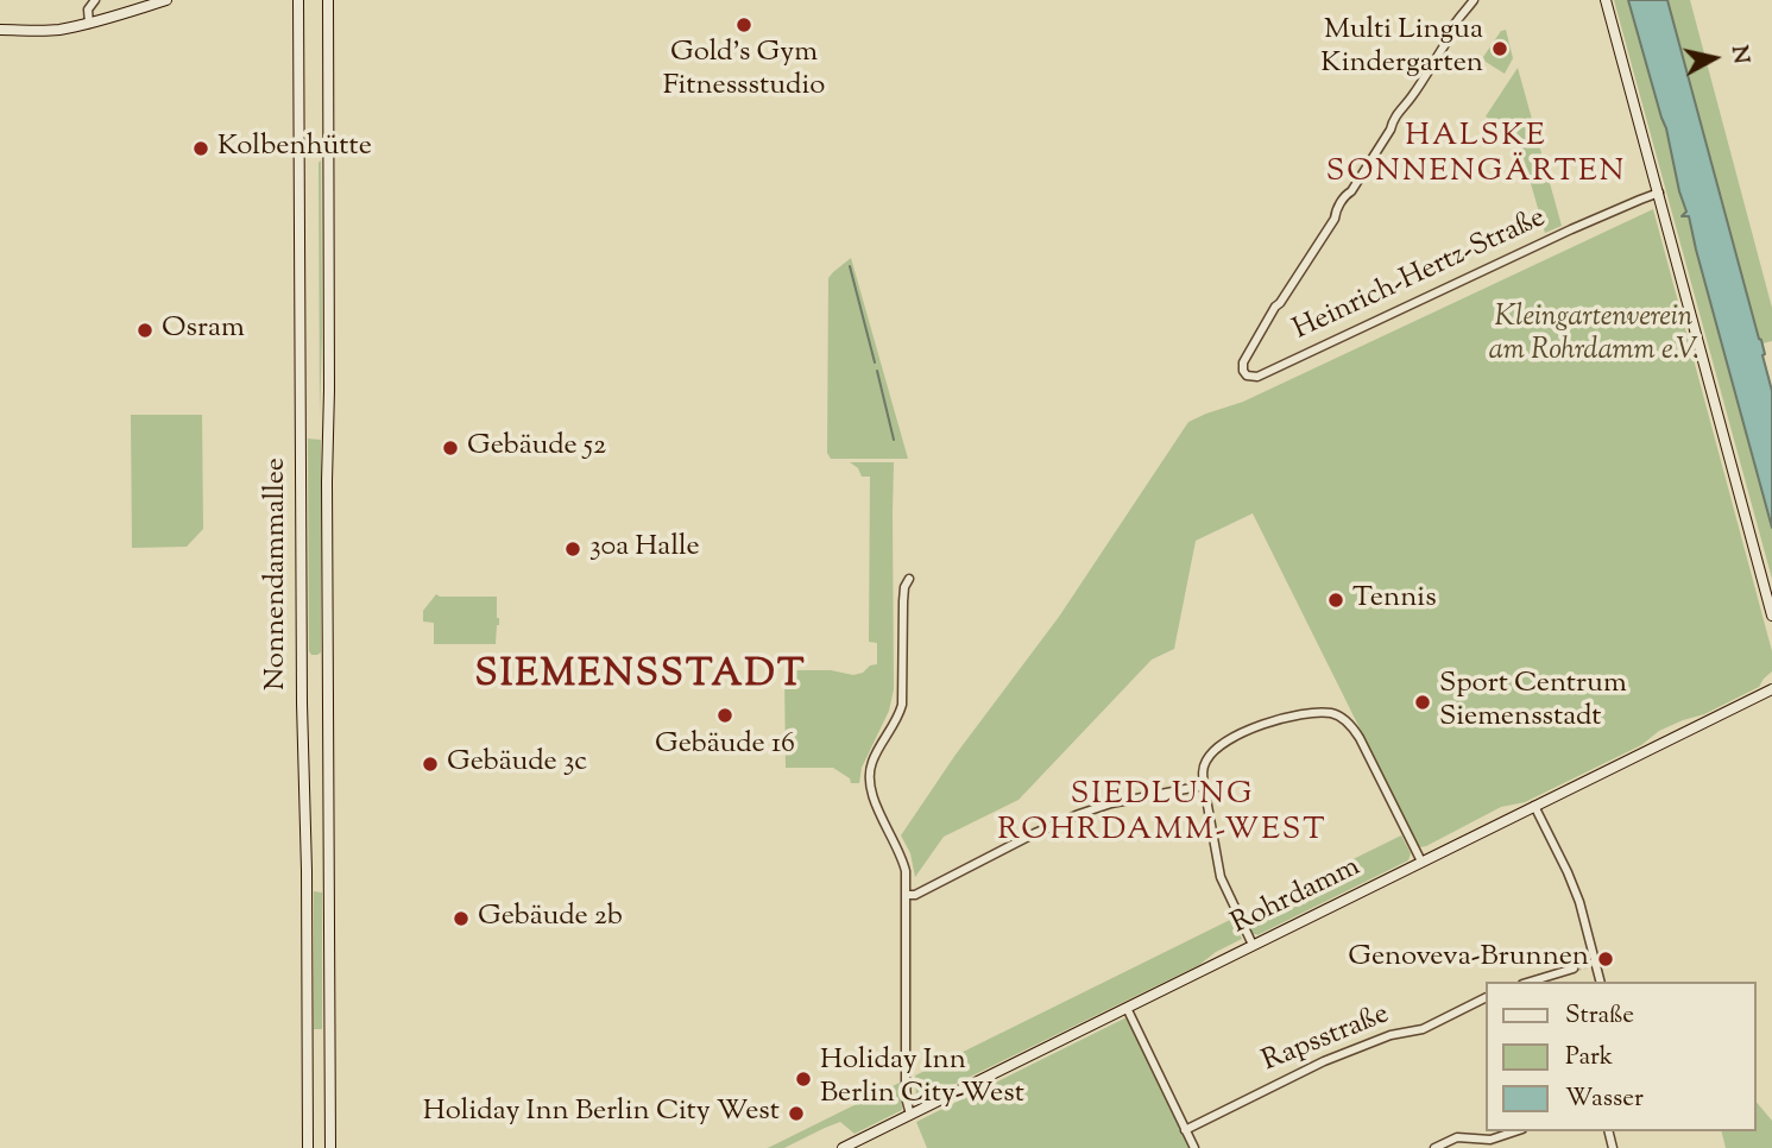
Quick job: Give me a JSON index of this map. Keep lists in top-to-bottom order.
{
  "streets": {
    "main road": ["Nonnendammallee", "Rohrdamm"],
    "street": ["Heinrich-Hertz-Straße", "Rapsstraße"]
  },
  "districts": ["HALSKE SONNENGÄRTEN", "SIEMENSSTADT", "SIEDLUNG ROHRDAMM-WEST"],
  "parks": ["Kleingartenverein am Rohrdamm e.V."],
  "places": [
    "Gold's Gym Fitnessstudio",
    "Multi Lingua Kindergarten",
    "Kolbenhütte",
    "Osram",
    "Gebäude 52",
    "30a Halle",
    "Tennis",
    "Sport Centrum Siemensstadt",
    "Gebäude 16",
    "Gebäude 3c",
    "Gebäude 2b",
    "Genoveva-Brunnen",
    "Holiday Inn Berlin City-West",
    "Holiday Inn Berlin City West"
  ],
  "legend": ["Straße", "Park", "Wasser"],
  "north": "right"
}
